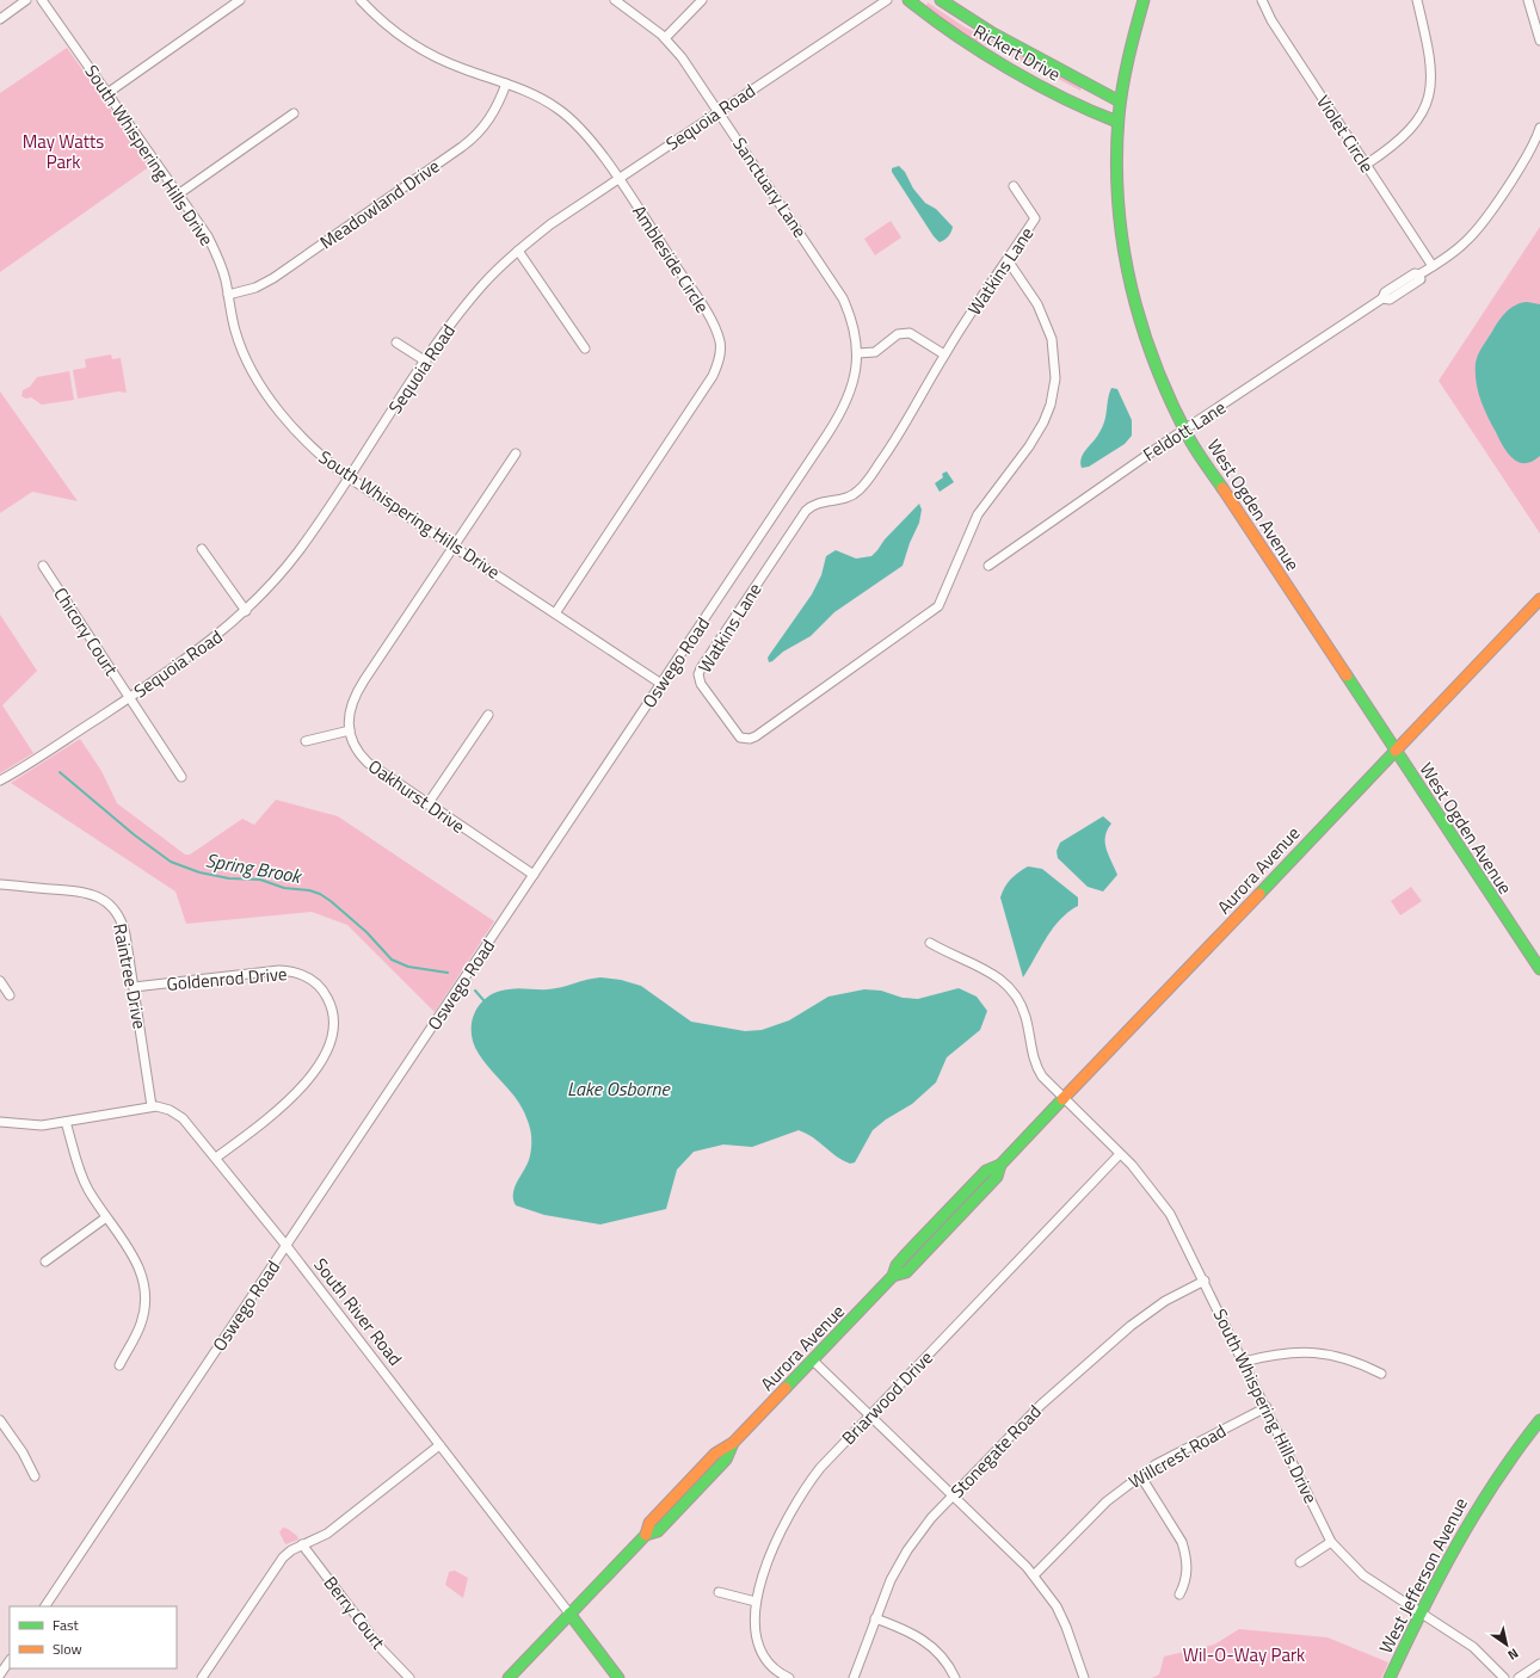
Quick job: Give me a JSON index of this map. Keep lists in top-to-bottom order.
{
  "streets": {
    "main road": [
      "Rickert Drive",
      "West Ogden Avenue",
      "Aurora Avenue",
      "South River Road",
      "West Jefferson Avenue"
    ],
    "street": [
      "Sequoia Road",
      "Violet Circle",
      "South Whispering Hills Drive",
      "Sanctuary Lane",
      "Meadowland Drive",
      "Ambleside Circle",
      "Watkins Lane",
      "Feldott Lane",
      "Chicory Court",
      "Oswego Road",
      "Oakhurst Drive",
      "Raintree Drive",
      "Goldenrod Drive",
      "Briarwood Drive",
      "Stonegate Road",
      "Willcrest Road",
      "Berry Court"
    ]
  },
  "crossings": [
    ["Rickert Drive", "West Ogden Avenue"],
    ["Sequoia Road", "South Whispering Hills Drive"],
    ["Sequoia Road", "Sanctuary Lane"],
    ["Sequoia Road", "Ambleside Circle"],
    ["Sequoia Road", "Chicory Court"],
    ["Violet Circle", "Feldott Lane"],
    ["South Whispering Hills Drive", "Meadowland Drive"],
    ["South Whispering Hills Drive", "Ambleside Circle"],
    ["South Whispering Hills Drive", "Oswego Road"],
    ["South Whispering Hills Drive", "Oakhurst Drive"],
    ["South Whispering Hills Drive", "Aurora Avenue"],
    ["South Whispering Hills Drive", "Briarwood Drive"],
    ["South Whispering Hills Drive", "Stonegate Road"],
    ["South Whispering Hills Drive", "Willcrest Road"],
    ["South Whispering Hills Drive", "West Jefferson Avenue"],
    ["Sanctuary Lane", "Oswego Road"],
    ["Meadowland Drive", "Ambleside Circle"],
    ["Feldott Lane", "West Ogden Avenue"],
    ["West Ogden Avenue", "Aurora Avenue"],
    ["Oswego Road", "Oakhurst Drive"],
    ["Oswego Road", "South River Road"],
    ["Aurora Avenue", "South River Road"],
    ["Raintree Drive", "Goldenrod Drive"],
    ["Raintree Drive", "South River Road"],
    ["Goldenrod Drive", "South River Road"]
  ],
  "water": ["Spring Brook", "Lake Osborne"],
  "parks": ["May Watts Park", "Wil-O-Way Park"],
  "legend": ["Fast", "Slow"],
  "north": "bottom right"
}
